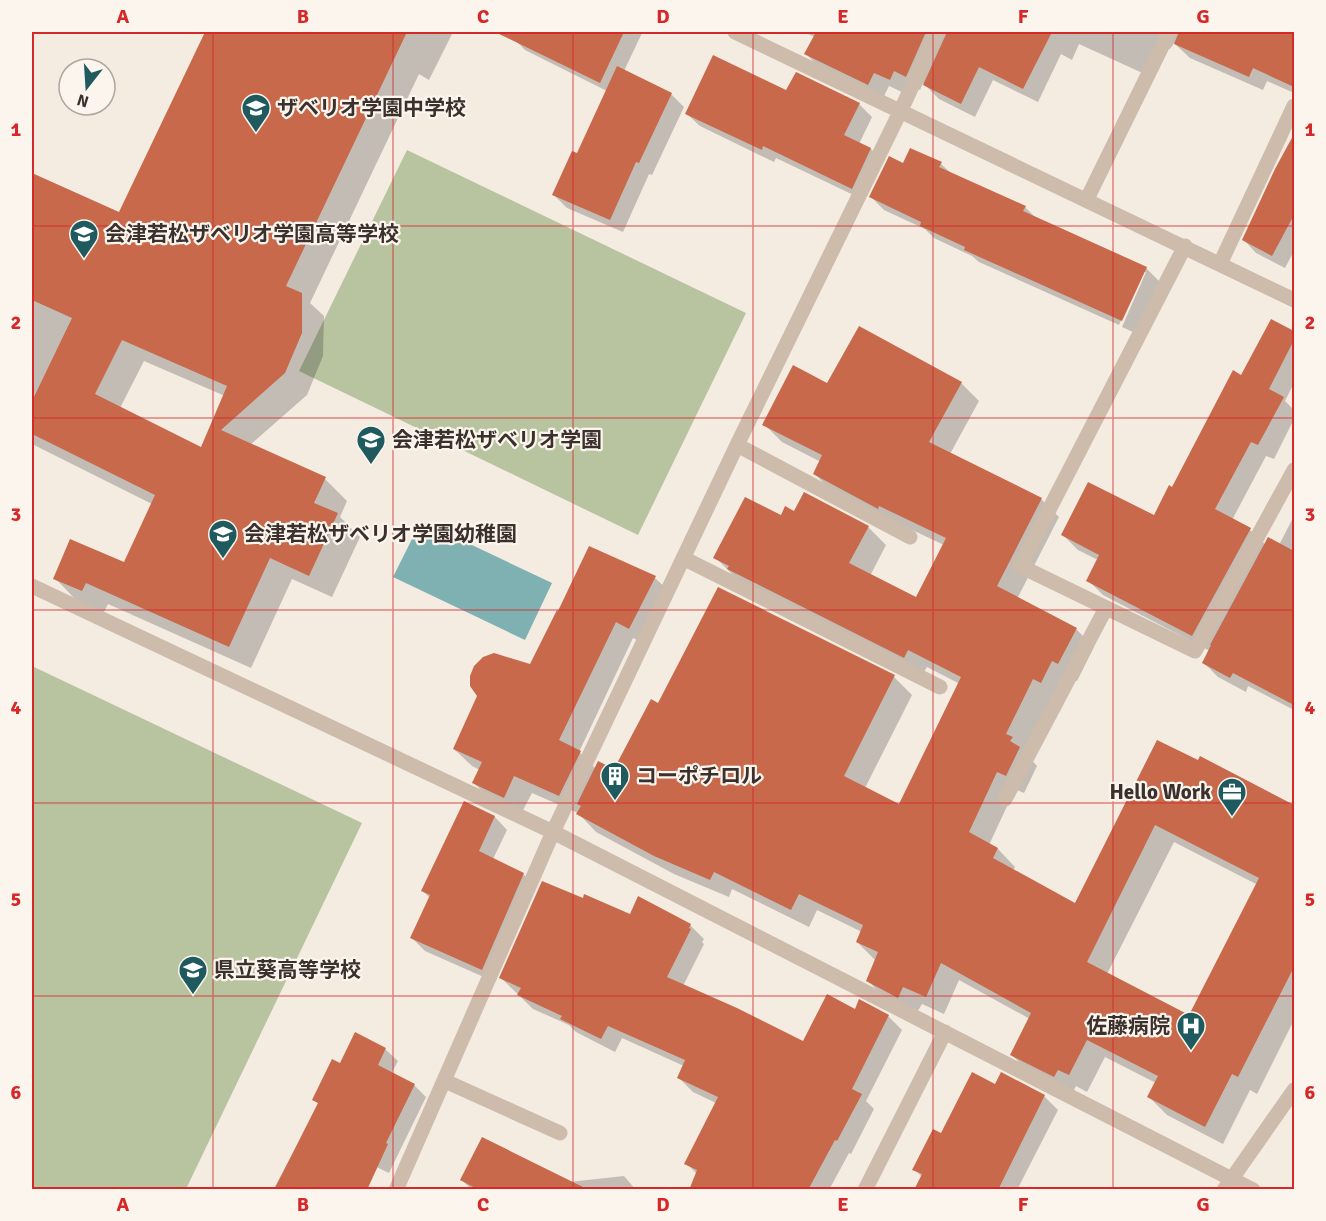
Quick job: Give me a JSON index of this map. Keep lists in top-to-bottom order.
{
  "places": {
    "school or university": [
      "ザベリオ学園中学校",
      "会津若松ザベリオ学園高等学校",
      "会津若松ザベリオ学園",
      "会津若松ザベリオ学園幼稚園",
      "県立葵高等学校"
    ],
    "building": ["コーポチロル"],
    "office": ["Hello Work"],
    "hospital": ["佐藤病院"]
  },
  "north": "bottom",
  "grid": {
    "columns": [
      "A",
      "B",
      "C",
      "D",
      "E",
      "F",
      "G"
    ],
    "rows": [
      "1",
      "2",
      "3",
      "4",
      "5",
      "6"
    ]
  }
}
